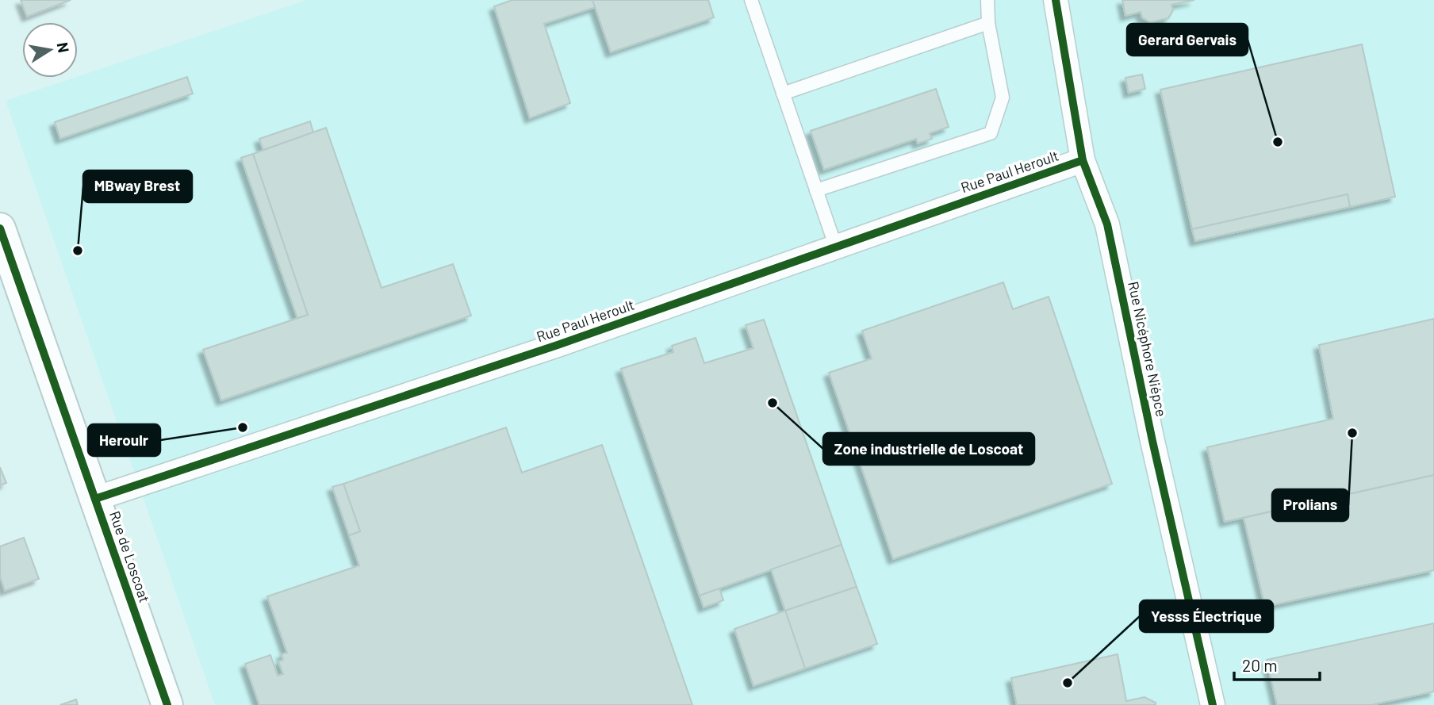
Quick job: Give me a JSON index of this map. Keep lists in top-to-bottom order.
{
  "streets": {
    "main road": ["Rue de Loscoat"],
    "street": ["Rue Paul Heroult", "Rue Nicéphore Niépce"]
  },
  "crossings": [
    ["Rue Paul Heroult", "Rue Nicéphore Niépce"],
    ["Rue Paul Heroult", "Rue de Loscoat"]
  ],
  "places": [
    "Gerard Gervais",
    "MBway Brest",
    "Zone industrielle de Loscoat",
    "Heroulr",
    "Prolians",
    "Yesss Électrique"
  ],
  "scale_bar": "20 m",
  "north": "right"
}
